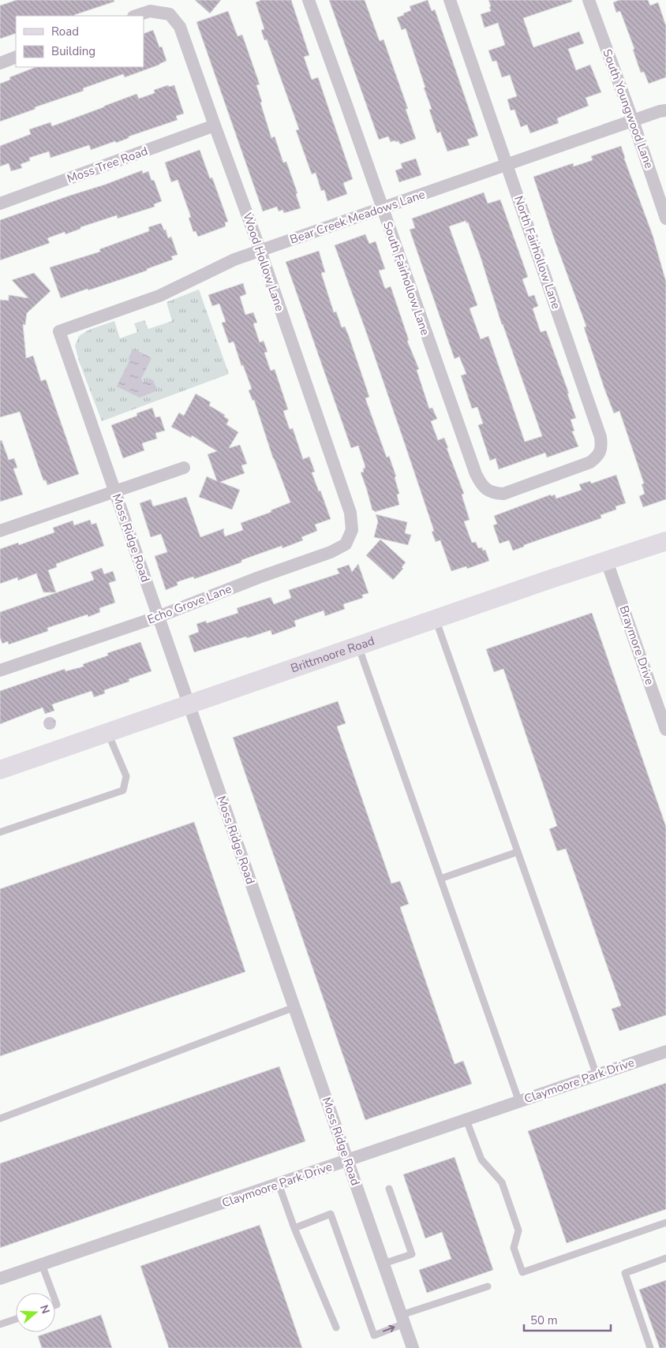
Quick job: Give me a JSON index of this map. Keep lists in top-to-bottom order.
{
  "streets": {
    "main road": ["Brittmoore Road"],
    "street": [
      "South Youngwood Lane",
      "Moss Tree Road",
      "Bear Creek Meadows Lane",
      "North Fairhollow Lane",
      "Wood Hollow Lane",
      "South Fairhollow Lane",
      "Moss Ridge Road",
      "Echo Grove Lane",
      "Braymore Drive",
      "Claymoore Park Drive"
    ]
  },
  "crossings": [
    ["South Youngwood Lane", "Bear Creek Meadows Lane"],
    ["Moss Tree Road", "Wood Hollow Lane"],
    ["Bear Creek Meadows Lane", "North Fairhollow Lane"],
    ["Bear Creek Meadows Lane", "Wood Hollow Lane"],
    ["Bear Creek Meadows Lane", "South Fairhollow Lane"],
    ["Bear Creek Meadows Lane", "Moss Ridge Road"],
    ["North Fairhollow Lane", "South Fairhollow Lane"],
    ["Wood Hollow Lane", "Echo Grove Lane"],
    ["Moss Ridge Road", "Echo Grove Lane"],
    ["Moss Ridge Road", "Brittmoore Road"],
    ["Moss Ridge Road", "Claymoore Park Drive"],
    ["Braymore Drive", "Brittmoore Road"]
  ],
  "legend": ["Road", "Building"],
  "scale_bar": "50 m",
  "north": "right"
}
